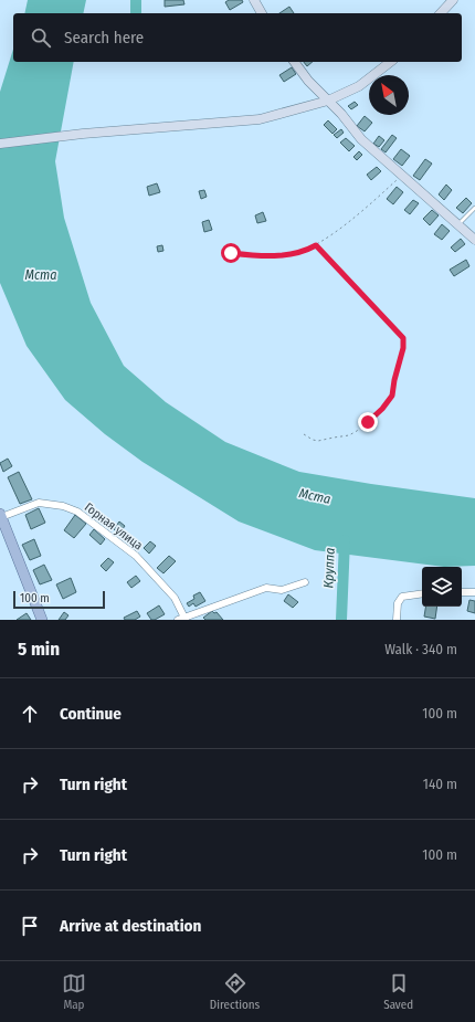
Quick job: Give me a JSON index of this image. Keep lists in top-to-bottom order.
{
  "streets": {
    "street": ["Горная улица"]
  },
  "water": ["Мста", "Круппа"],
  "scale_bar": "100 m",
  "north": "top left",
  "page": {
    "search": "Search here",
    "scale": "100 m",
    "heading": ["5 min", "Walk · 340 m"],
    "list": [
      ["Continue", "100 m"],
      ["Turn right", "140 m"],
      ["Turn right", "100 m"],
      "Arrive at destination"
    ],
    "nav": ["Map", "Directions", "Saved"]
  }
}
